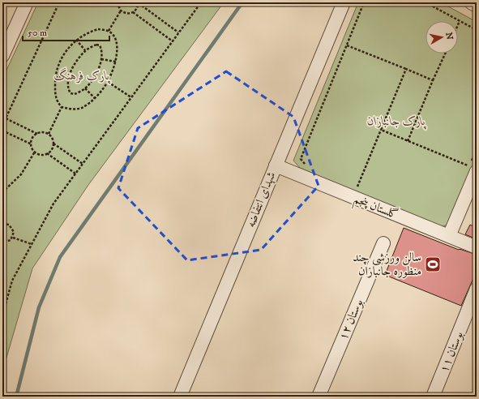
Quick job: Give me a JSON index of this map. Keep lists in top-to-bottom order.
{
  "streets": {
    "street": [
      "شهدای انتفاضه",
      "گلستان پنجم",
      "بوستان ۱۲",
      "بوستان ۱۱"
    ]
  },
  "crossings": [
    ["شهدای انتفاضه", "گلستان پنجم"]
  ],
  "parks": ["پارک فرهنگ", "پارک جانبازان"],
  "places": {
    "sports": ["سالن ورزشی چند منظوره جانبازان"]
  },
  "scale_bar": "50 m",
  "north": "right"
}
